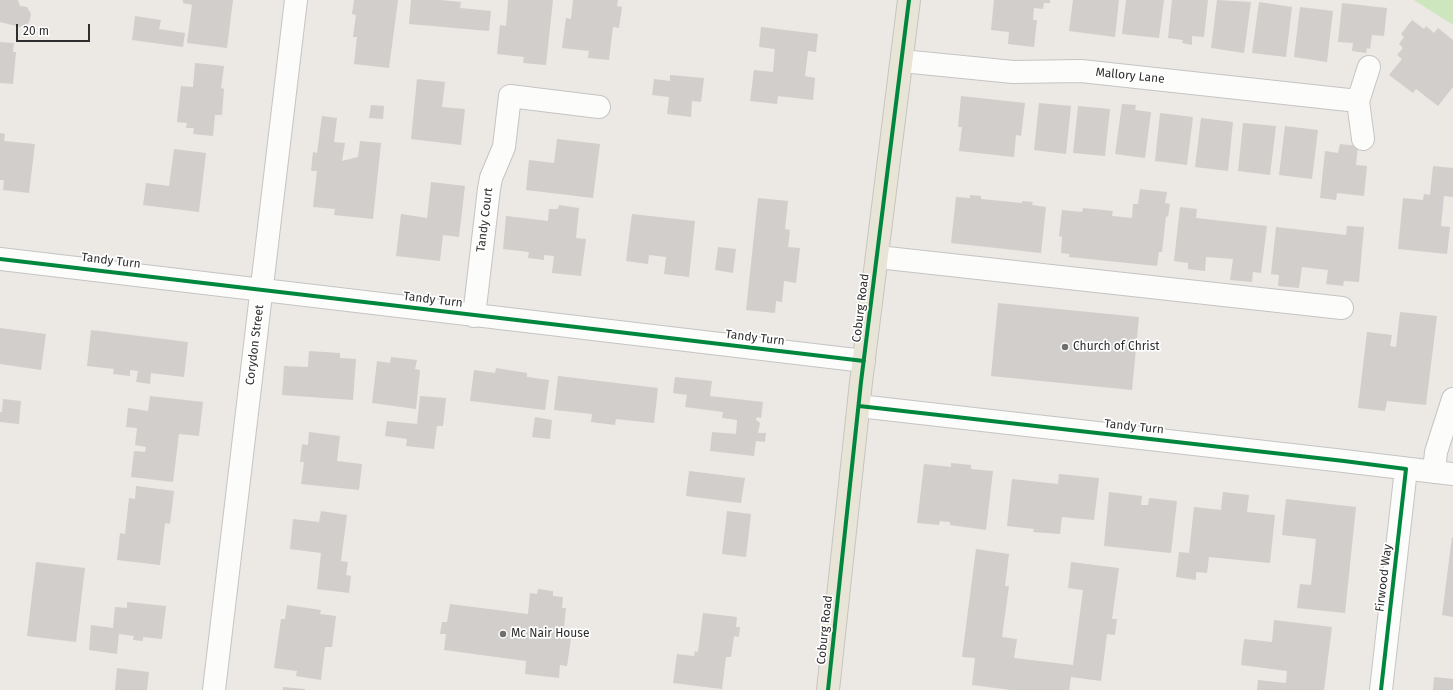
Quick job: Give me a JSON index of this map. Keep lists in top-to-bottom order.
{
  "streets": {
    "main road": ["Coburg Road"],
    "street": [
      "Mallory Lane",
      "Tandy Court",
      "Tandy Turn",
      "Corydon Street",
      "Firwood Way"
    ]
  },
  "crossings": [
    ["Mallory Lane", "Coburg Road"],
    ["Tandy Court", "Tandy Turn"],
    ["Tandy Turn", "Coburg Road"],
    ["Tandy Turn", "Corydon Street"],
    ["Tandy Turn", "Firwood Way"]
  ],
  "places": ["Church of Christ", "Mc Nair House"],
  "scale_bar": "20 m"
}
